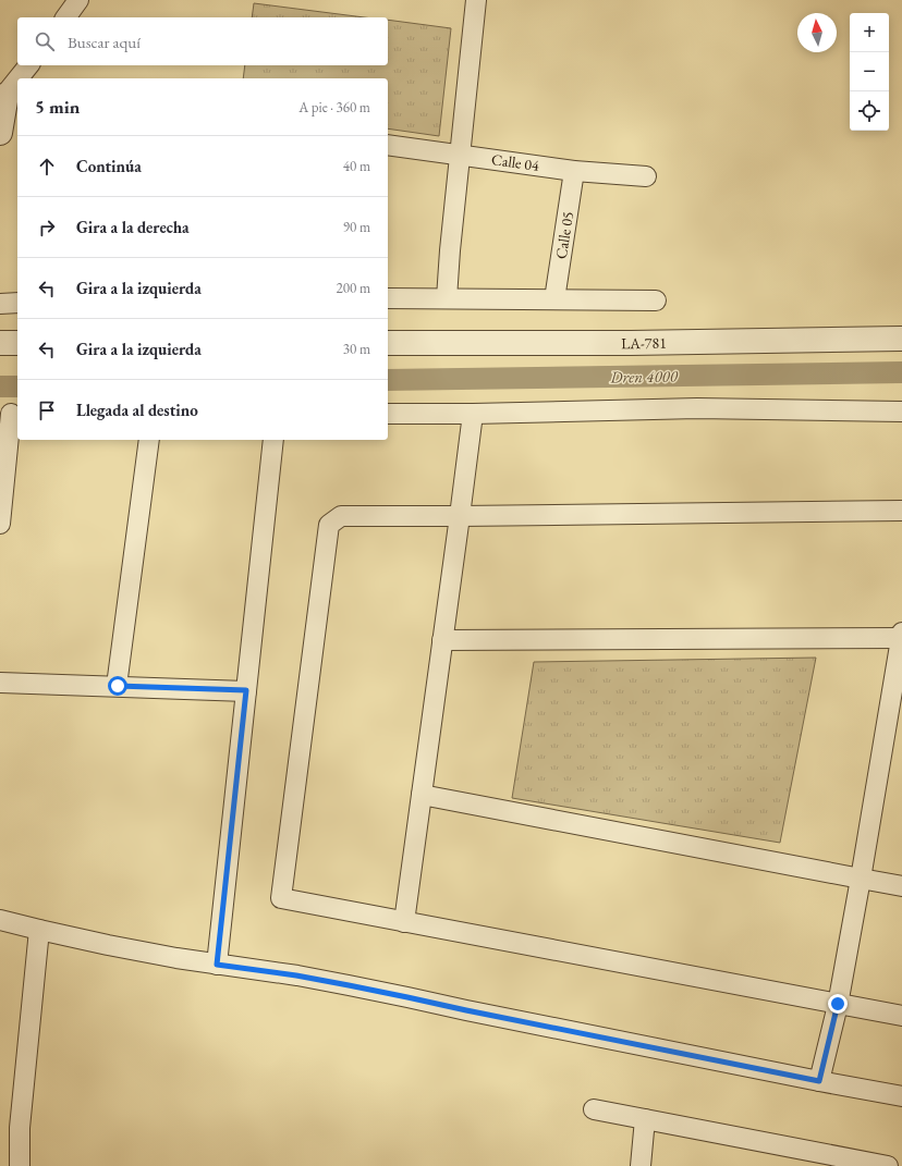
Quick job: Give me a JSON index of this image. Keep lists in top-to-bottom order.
{
  "streets": {
    "street": ["Calle 04", "Calle 05", "LA-781"]
  },
  "crossings": [
    ["Calle 04", "Calle 05"]
  ],
  "water": ["Dren 4000"],
  "north": "top",
  "page": {
    "map_buttons": ["+", "−"],
    "search": "Buscar aquí",
    "heading": ["5 min", "A pie · 360 m"],
    "list": [
      ["Continúa", "40 m"],
      ["Gira a la derecha", "90 m"],
      ["Gira a la izquierda", "200 m"],
      ["Gira a la izquierda", "30 m"],
      "Llegada al destino"
    ]
  }
}
